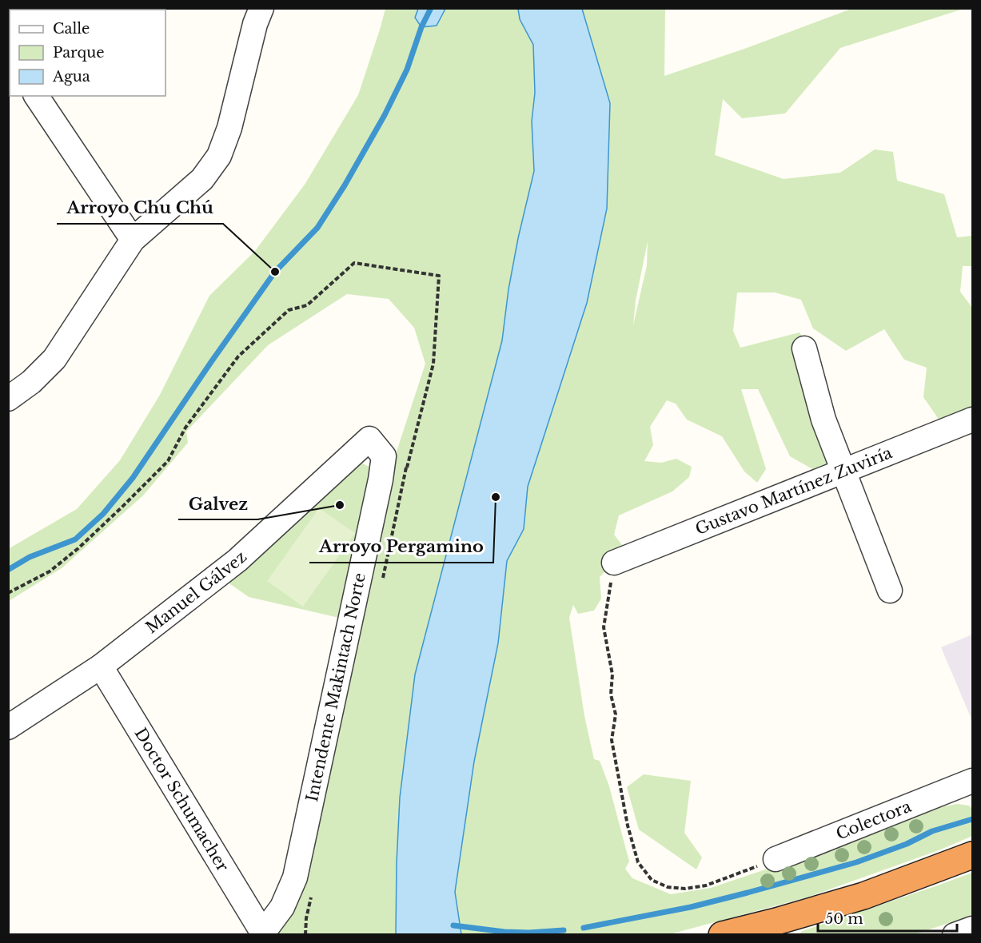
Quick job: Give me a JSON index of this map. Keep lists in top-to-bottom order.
{
  "streets": {
    "street": [
      "Gustavo Martínez Zuviría",
      "Manuel Gálvez",
      "Intendente Makintach Norte",
      "Doctor Schumacher",
      "Colectora"
    ]
  },
  "crossings": [
    ["Manuel Gálvez", "Intendente Makintach Norte"],
    ["Manuel Gálvez", "Doctor Schumacher"],
    ["Intendente Makintach Norte", "Doctor Schumacher"]
  ],
  "places": ["Arroyo Chu Chú", "Arroyo Pergamino", "Galvez"],
  "legend": ["Calle", "Parque", "Agua"],
  "scale_bar": "50 m"
}
